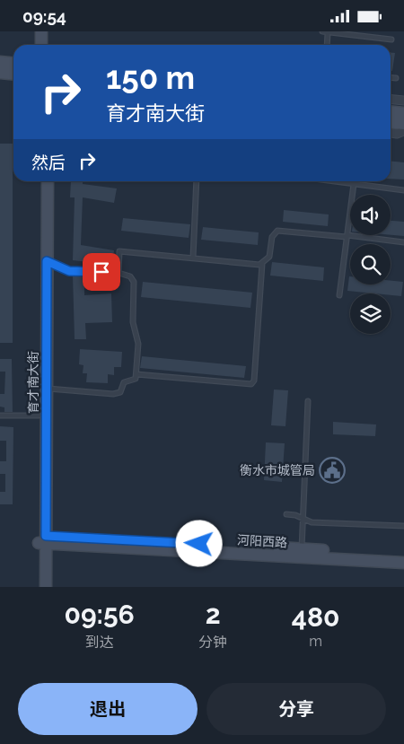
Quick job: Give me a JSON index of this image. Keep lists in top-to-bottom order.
{
  "streets": {
    "main road": ["育才南大街", "河阳西路"]
  },
  "crossings": [
    ["育才南大街", "河阳西路"]
  ],
  "places": {
    "public building": ["衡水市城管局"]
  },
  "page": {
    "status": "09:54",
    "turn": ["150 m", "育才南大街"],
    "then": "然后",
    "eta": [
      "09:56",
      "到达",
      "2",
      "分钟",
      "480",
      "m"
    ],
    "buttons": ["退出", "分享"]
  }
}
